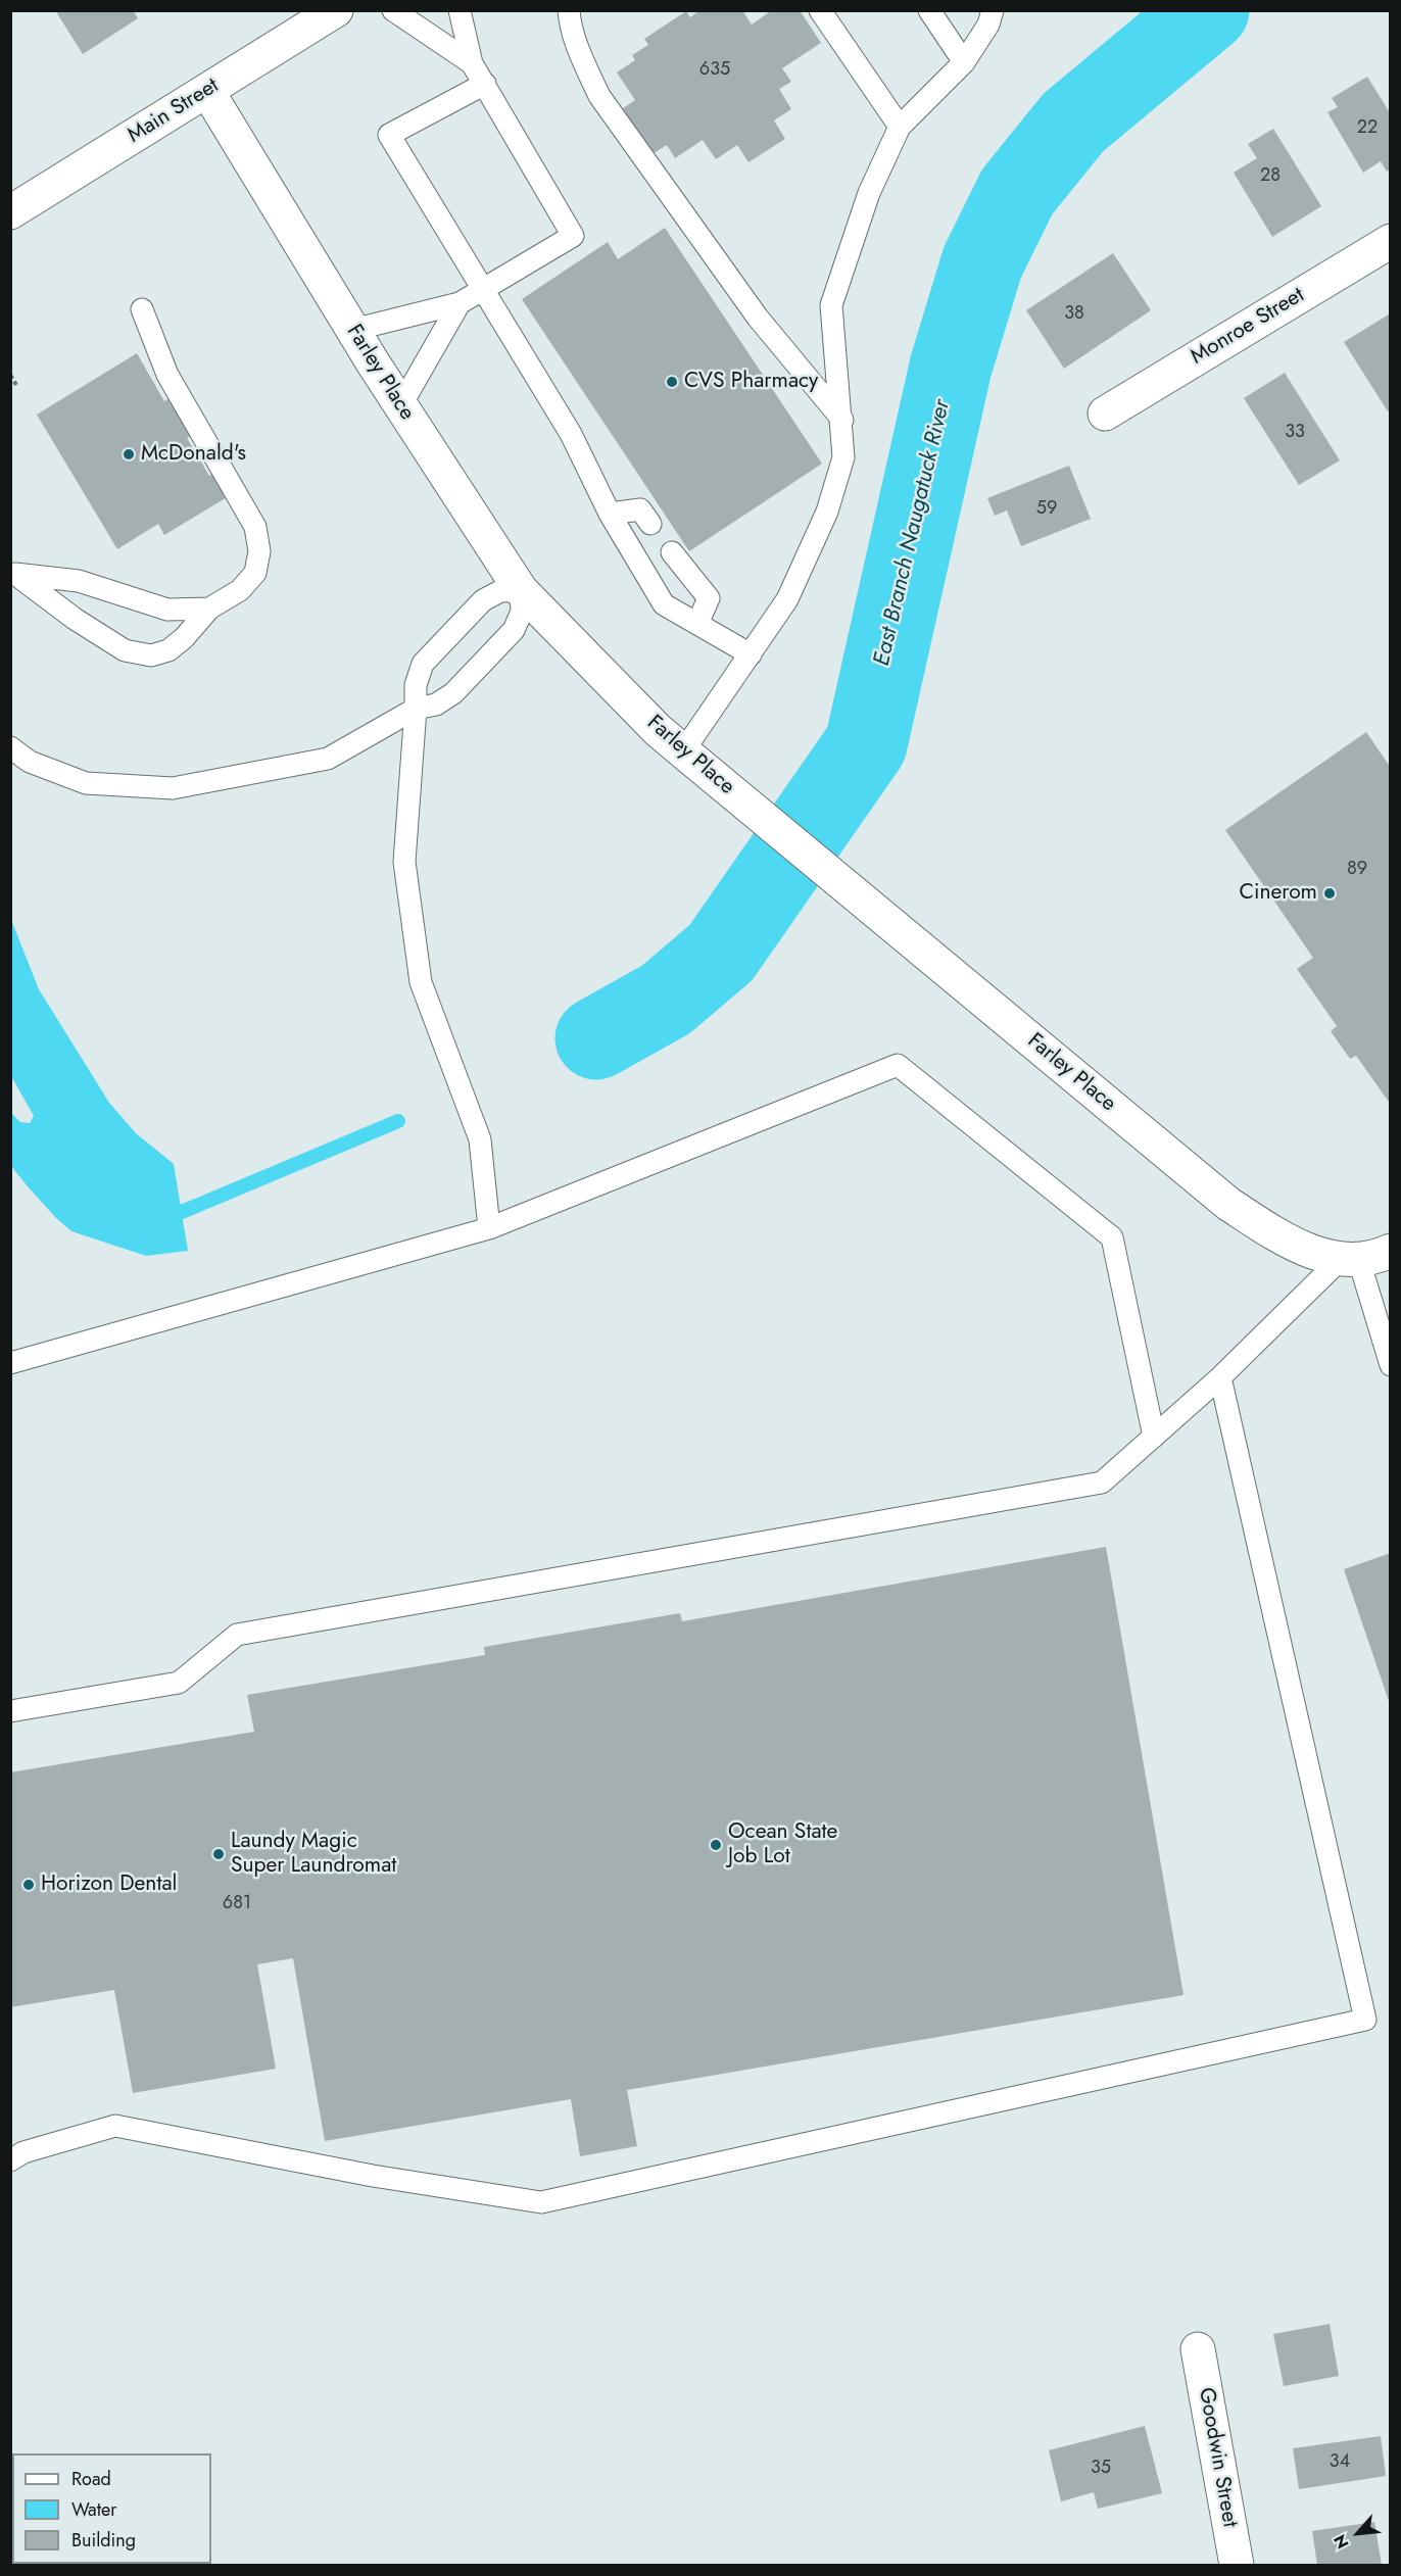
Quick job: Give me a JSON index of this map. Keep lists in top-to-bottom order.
{
  "streets": {
    "main road": [
      "Main Street",
      "Monroe Street",
      "Farley Place",
      "Goodwin Street"
    ]
  },
  "crossings": [
    ["Main Street", "Farley Place"]
  ],
  "water": ["East Branch Naugatuck River"],
  "places": [
    "CVS Pharmacy",
    "McDonald's",
    "Cinerom",
    "Ocean State Job Lot",
    "Laundy Magic Super Laundromat",
    "Horizon Dental"
  ],
  "house_numbers": [
    "635",
    "22",
    "28",
    "38",
    "33",
    "59",
    "89",
    "681",
    "34",
    "35"
  ],
  "legend": ["Road", "Water", "Building"],
  "north": "bottom left"
}
